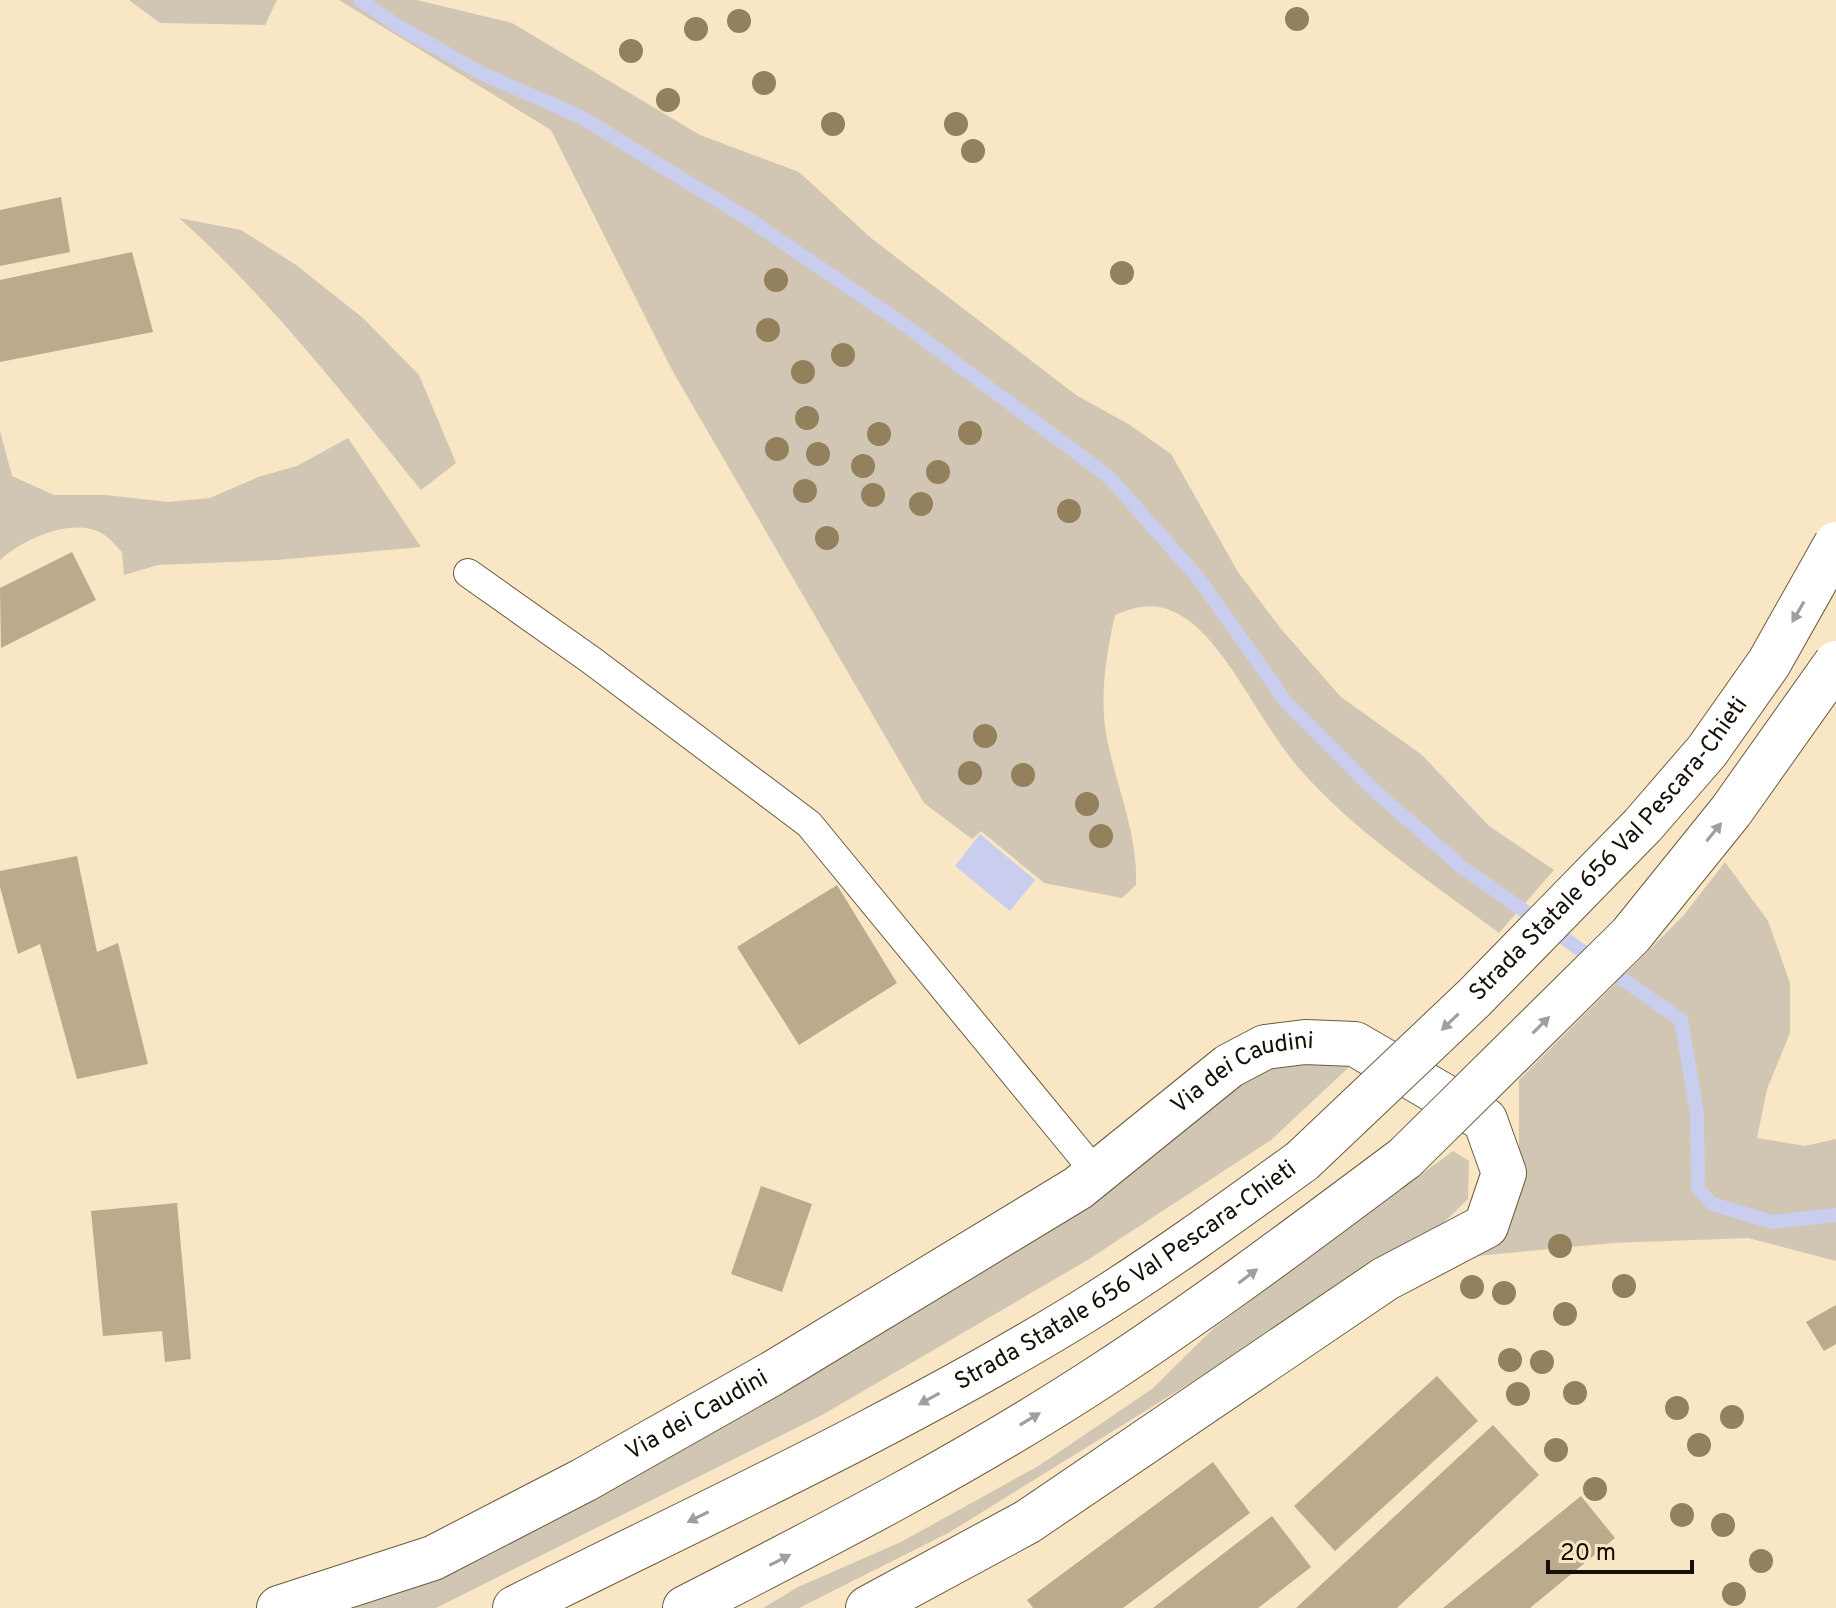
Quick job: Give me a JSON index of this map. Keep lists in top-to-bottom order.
{
  "streets": {
    "main road": ["Strada Statale 656 Val Pescara-Chieti", "Via dei Caudini"]
  },
  "scale_bar": "20 m"
}
